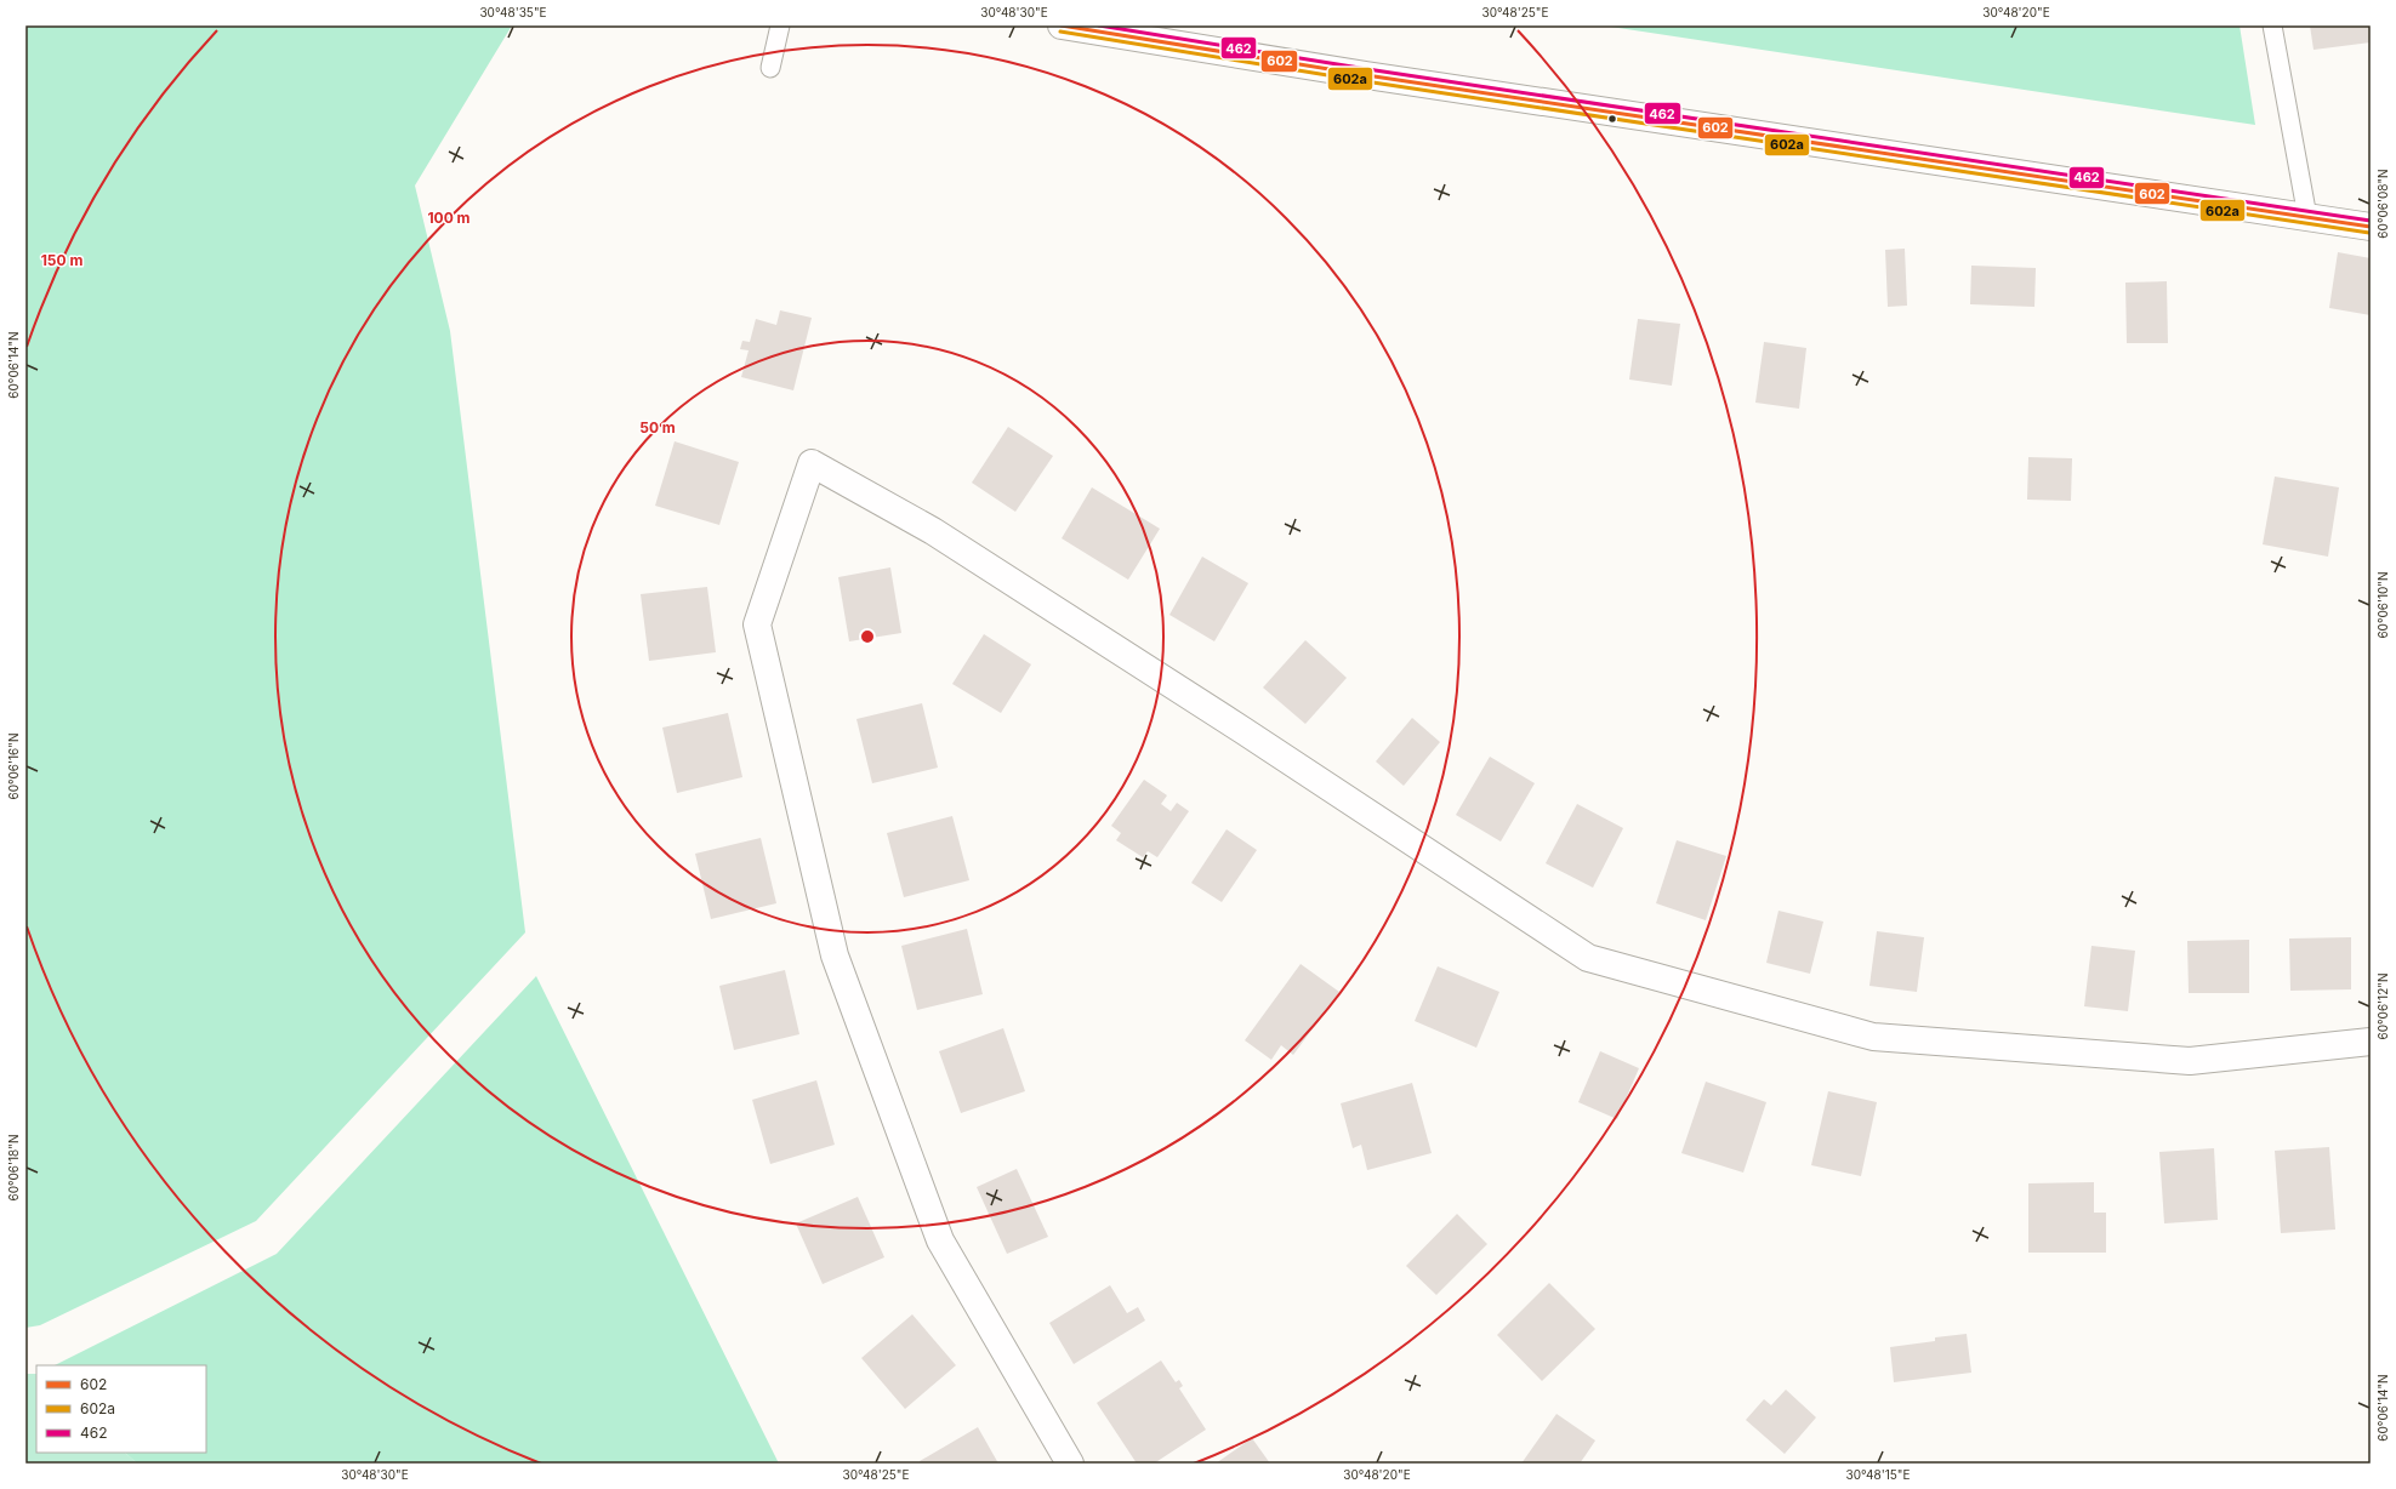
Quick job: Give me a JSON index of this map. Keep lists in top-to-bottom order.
{
  "lines": ["transit line 602", "transit line 462", "transit line 602а"],
  "legend": ["602", "602а", "462"],
  "coordinates": [
    "30°48'35\"E",
    "30°48'30\"E",
    "30°48'25\"E",
    "30°48'20\"E",
    "60°06'08\"N",
    "60°06'14\"N",
    "60°06'10\"N",
    "60°06'16\"N",
    "60°06'12\"N",
    "60°06'18\"N",
    "30°48'15\"E"
  ],
  "rings": ["100 m", "150 m", "50 m"]
}
